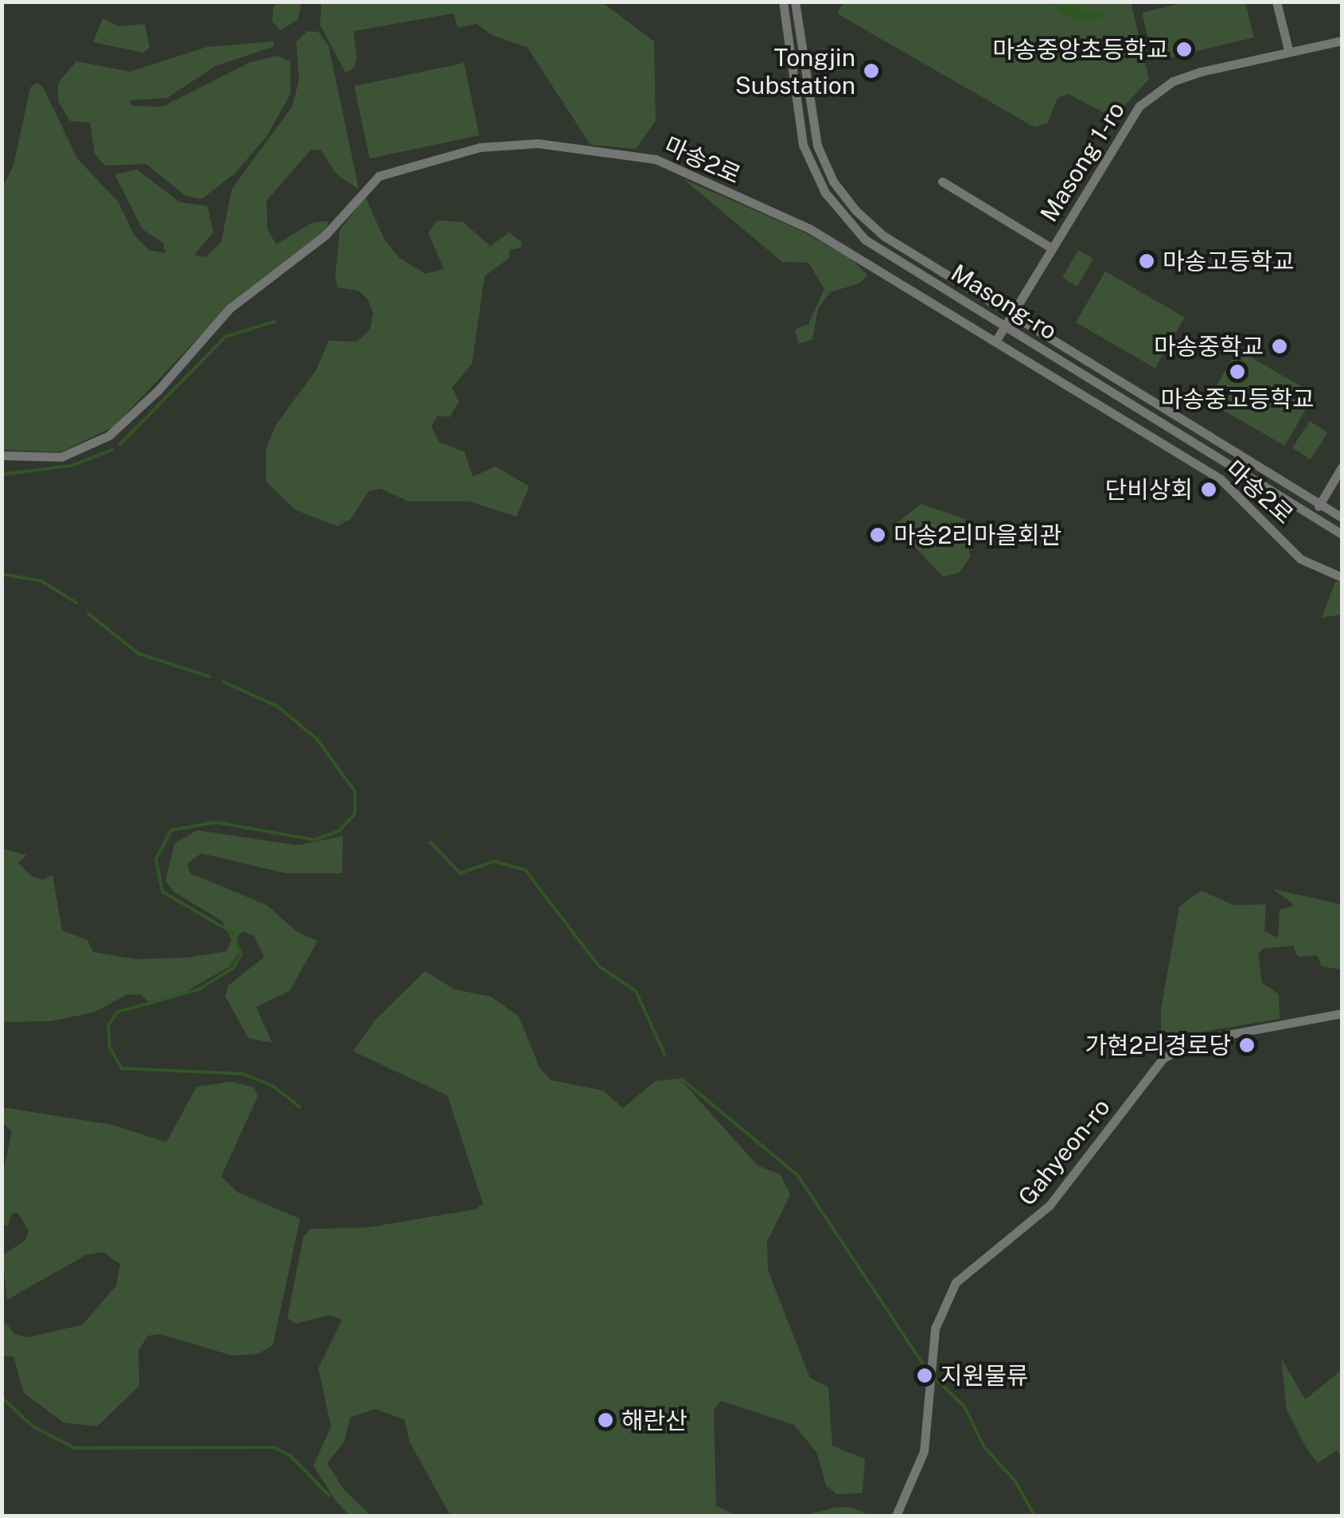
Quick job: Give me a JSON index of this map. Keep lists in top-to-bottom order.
{
  "streets": {
    "street": [
      "마송2로",
      "Masong 1-ro",
      "Masong-ro",
      "Gahyeon-ro"
    ]
  },
  "crossings": [
    ["마송2로", "Masong 1-ro"],
    ["Masong 1-ro", "Masong-ro"]
  ],
  "places": [
    "마송중앙초등학교",
    "Tongjin Substation",
    "마송고등학교",
    "마송중학교",
    "마송중고등학교",
    "단비상회",
    "마송2리마을회관",
    "가현2리경로당",
    "지원물류",
    "해란산"
  ]
}
